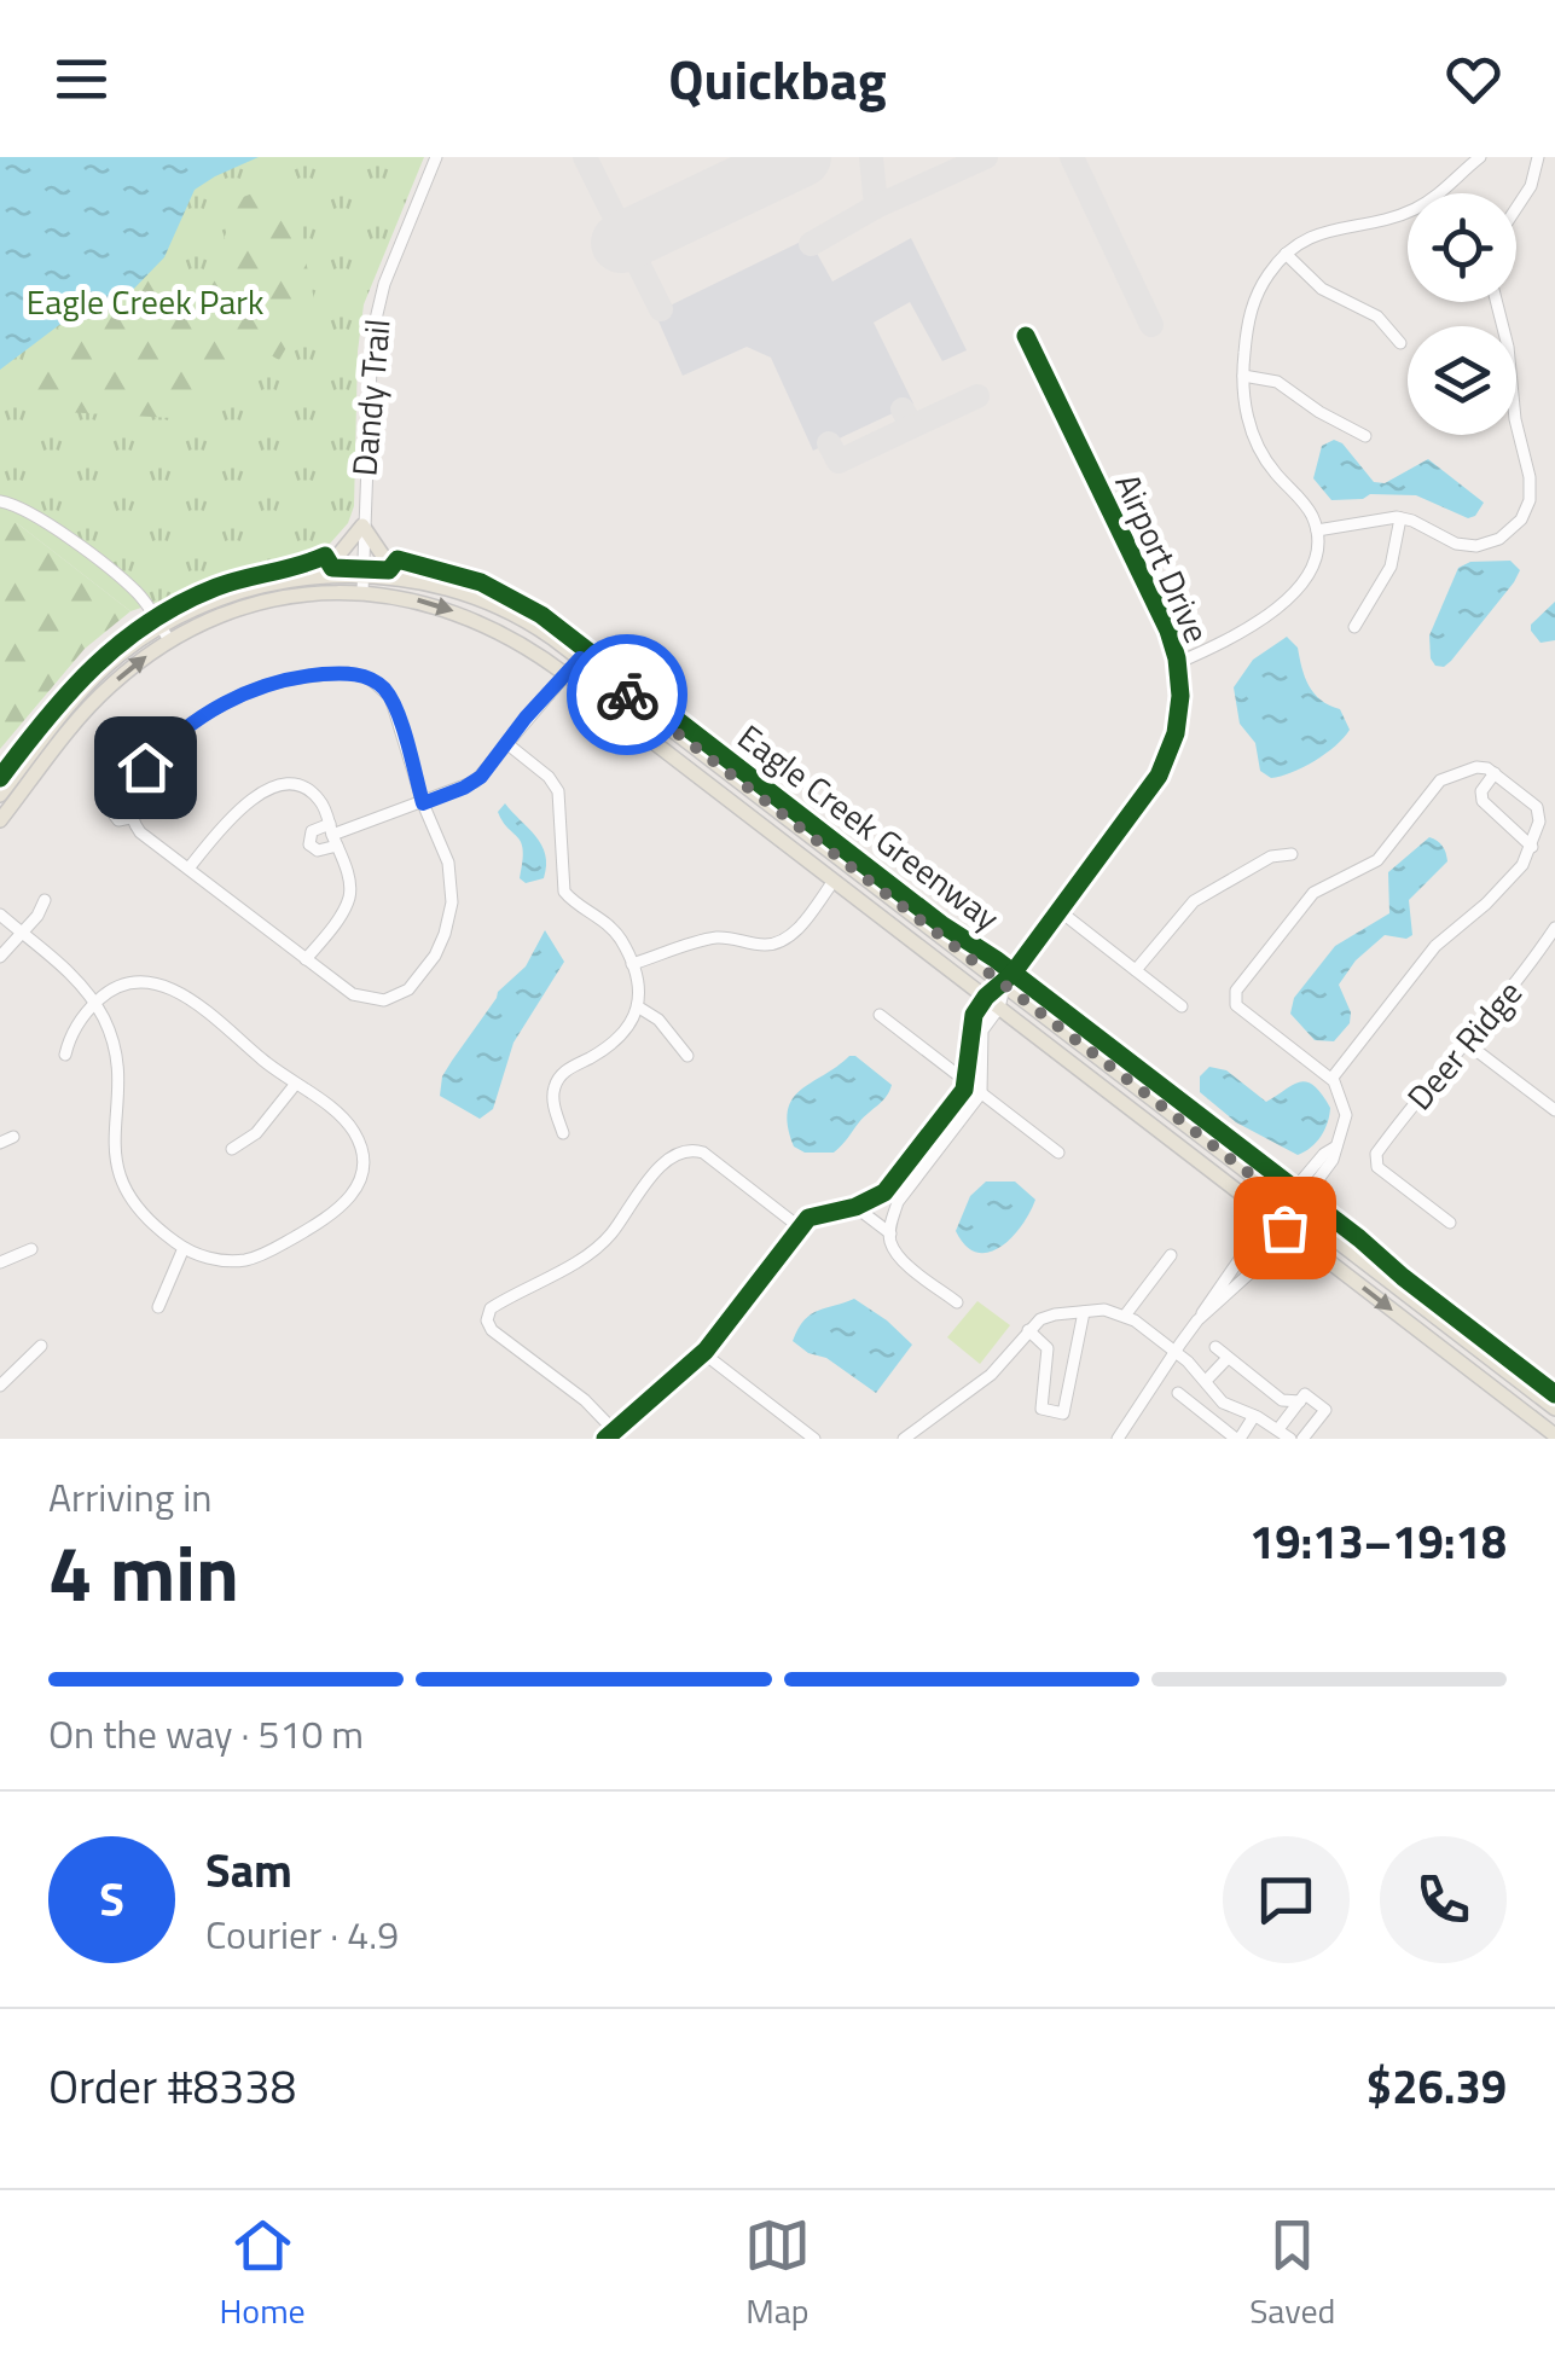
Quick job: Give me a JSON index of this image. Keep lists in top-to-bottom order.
{
  "streets": {
    "street": ["Dandy Trail", "Airport Drive", "Deer Ridge"],
    "cycle path": ["Eagle Creek Greenway"]
  },
  "parks": ["Eagle Creek Park"],
  "page": {
    "header": "Quickbag",
    "heading": ["4 min", "Arriving in", "19:13–19:18"],
    "panel": [
      "Sam",
      "Courier · 4.9",
      "Order #8338",
      "$26.39"
    ],
    "bar": "On the way · 510 m",
    "round": "S",
    "tabs": ["Home", "Map", "Saved"]
  }
}
